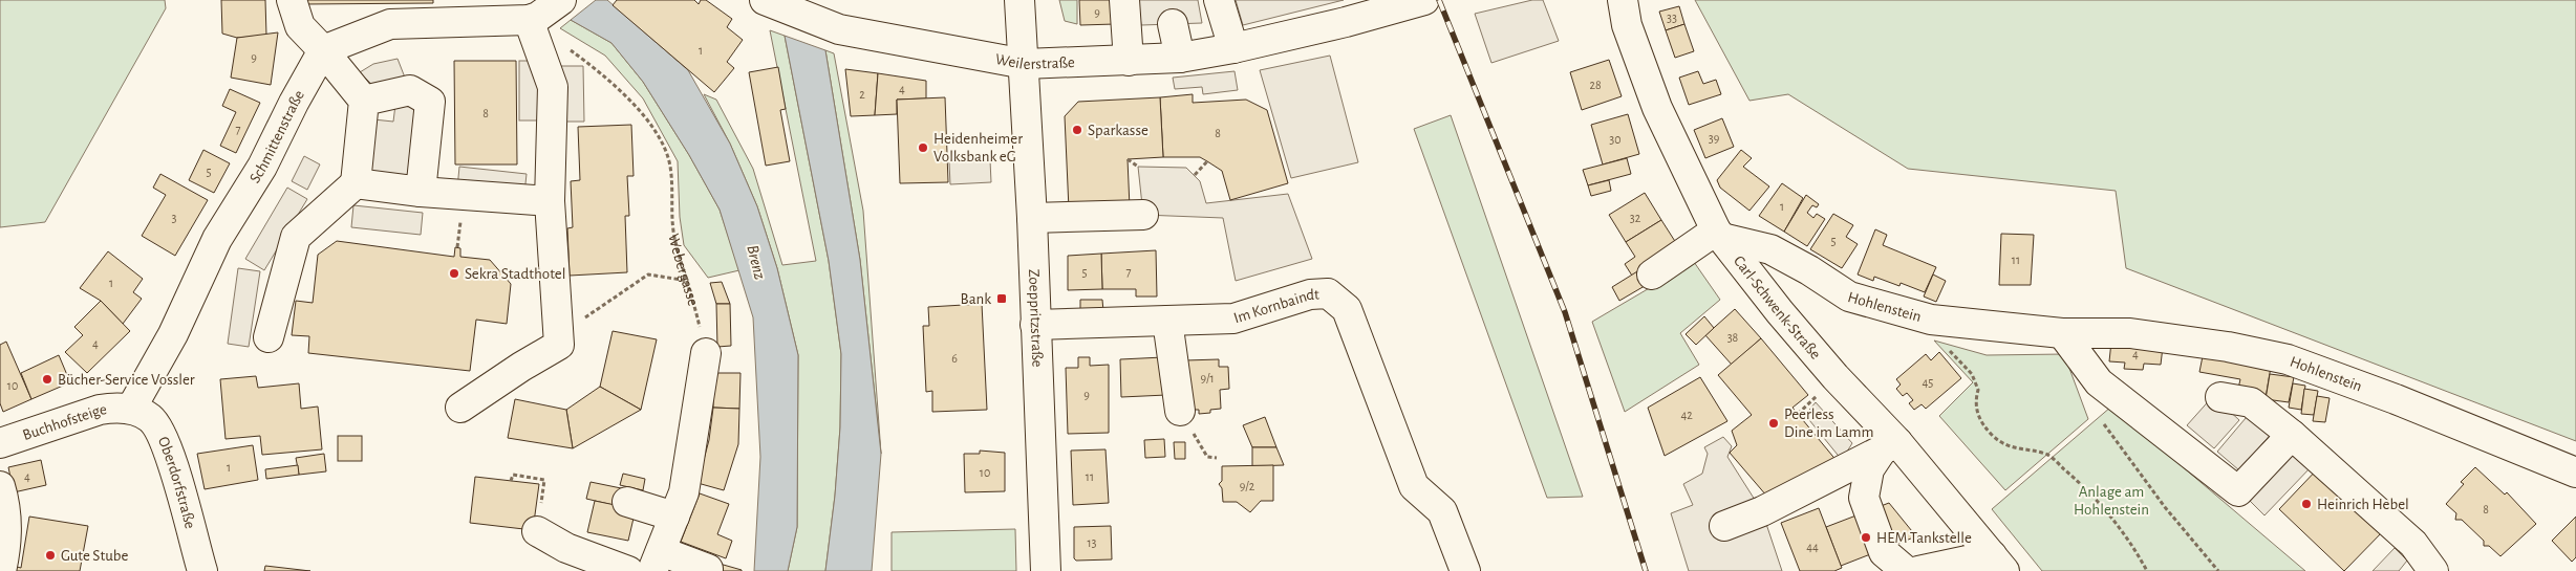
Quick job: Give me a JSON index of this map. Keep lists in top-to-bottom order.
{
  "streets": {
    "street": [
      "Weilerstraße",
      "Schmittenstraße",
      "Im Kornbaindt",
      "Hohlenstein",
      "Carl-Schwenk-Straße",
      "Zoeppritzstraße",
      "Buchhofsteige",
      "Oberdorfstraße"
    ],
    "path": ["Webergasse"]
  },
  "crossings": [
    ["Weilerstraße", "Zoeppritzstraße"],
    ["Schmittenstraße", "Buchhofsteige"],
    ["Schmittenstraße", "Oberdorfstraße"],
    ["Im Kornbaindt", "Zoeppritzstraße"],
    ["Hohlenstein", "Carl-Schwenk-Straße"],
    ["Buchhofsteige", "Oberdorfstraße"]
  ],
  "water": ["Brenz"],
  "parks": ["Anlage am Hohlenstein"],
  "places": {
    "other": [
      "Sparkasse",
      "Heidenheimer Volksbank eG",
      "Sekra Stadthotel",
      "Bücher-Service Vossler",
      "Peerless Dine im Lamm",
      "Heinrich Hebel",
      "HEM Tankstelle",
      "Gute Stube"
    ],
    "transit": ["Bank"]
  },
  "house_numbers": [
    "9",
    "33",
    "1",
    "9",
    "28",
    "4",
    "2",
    "8",
    "7",
    "8",
    "39",
    "30",
    "5",
    "1",
    "3",
    "32",
    "5",
    "11",
    "7",
    "5",
    "1",
    "38",
    "4",
    "4",
    "6",
    "9/1",
    "45",
    "10",
    "9",
    "42",
    "1",
    "10",
    "4",
    "11",
    "9/2",
    "8",
    "13",
    "44"
  ]
}
